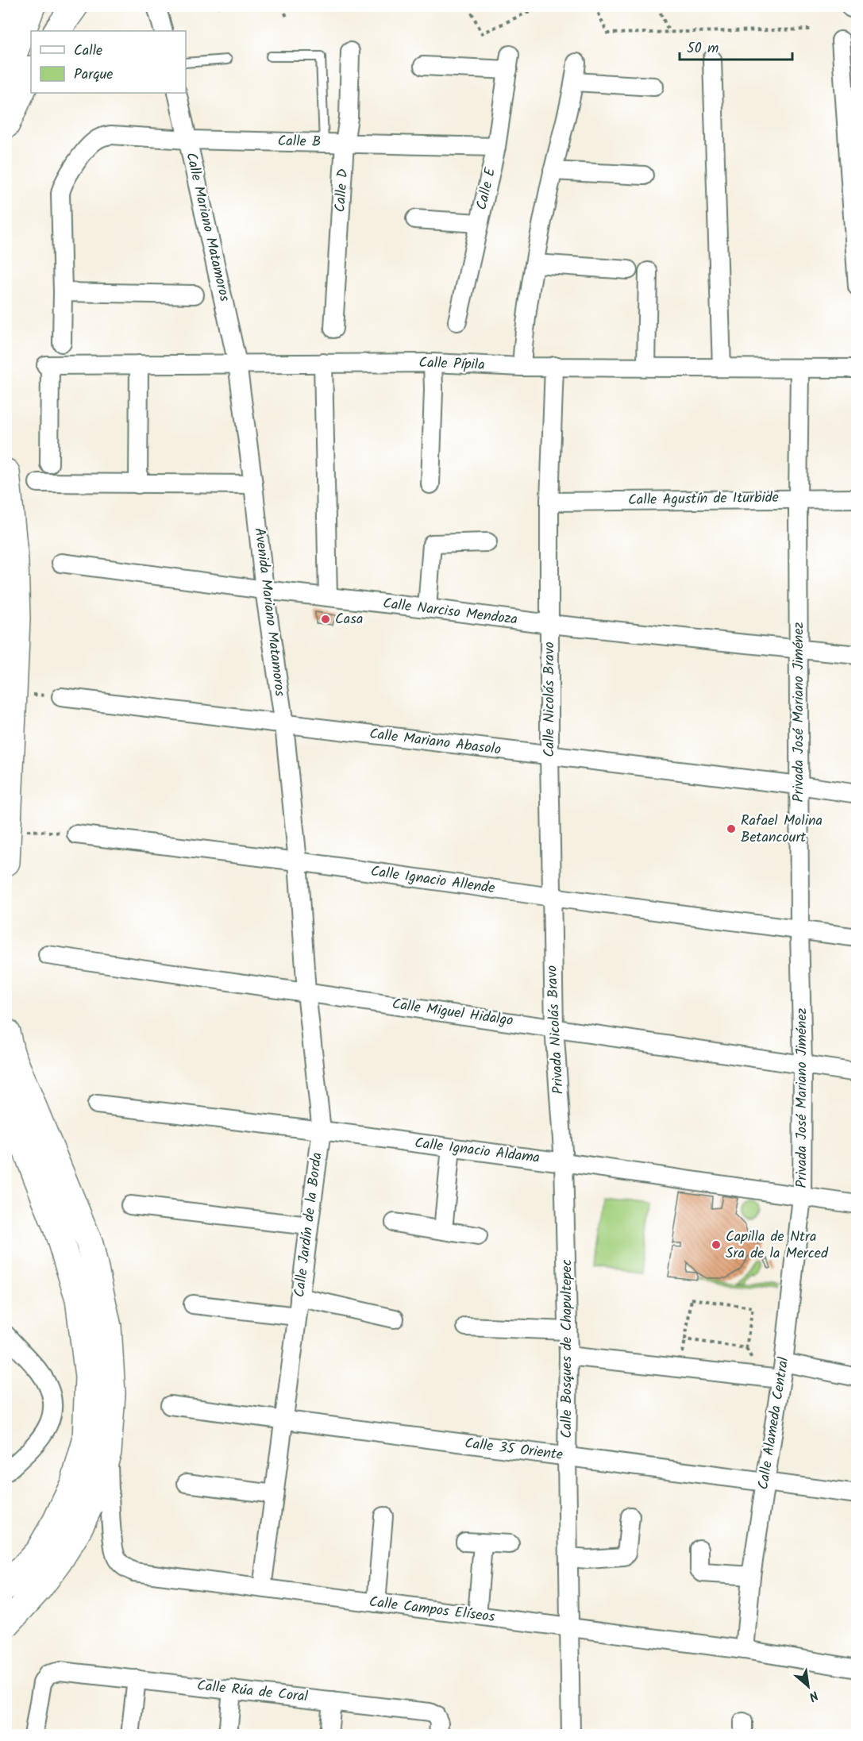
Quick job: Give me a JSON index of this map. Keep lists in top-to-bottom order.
{
  "streets": {
    "street": [
      "Calle B",
      "Calle E",
      "Calle D",
      "Calle Mariano Matamoros",
      "Calle Pípila",
      "Calle Agustín de Iturbide",
      "Avenida Mariano Matamoros",
      "Calle Narciso Mendoza",
      "Calle Nicolás Bravo",
      "Privada José Mariano Jiménez",
      "Calle Mariano Abasolo",
      "Calle Ignacio Allende",
      "Calle Miguel Hidalgo",
      "Privada Nicolás Bravo",
      "Calle Ignacio Aldama",
      "Calle Jardín de la Borda",
      "Calle Bosques de Chapultepec",
      "Calle Alameda Central",
      "Calle 35 Oriente",
      "Calle Campos Elíseos",
      "Calle Rúa de Coral"
    ]
  },
  "crossings": [
    ["Calle B", "Calle E"],
    ["Calle B", "Calle D"],
    ["Calle B", "Calle Mariano Matamoros"],
    ["Calle Mariano Matamoros", "Calle Pípila"],
    ["Calle Mariano Matamoros", "Avenida Mariano Matamoros"],
    ["Calle Pípila", "Avenida Mariano Matamoros"],
    ["Calle Pípila", "Privada José Mariano Jiménez"],
    ["Calle Agustín de Iturbide", "Calle Nicolás Bravo"],
    ["Calle Agustín de Iturbide", "Privada José Mariano Jiménez"],
    ["Avenida Mariano Matamoros", "Calle Narciso Mendoza"],
    ["Avenida Mariano Matamoros", "Calle Mariano Abasolo"],
    ["Avenida Mariano Matamoros", "Calle Ignacio Allende"],
    ["Avenida Mariano Matamoros", "Calle Jardín de la Borda"],
    ["Calle Narciso Mendoza", "Calle Nicolás Bravo"],
    ["Calle Narciso Mendoza", "Privada José Mariano Jiménez"],
    ["Calle Nicolás Bravo", "Calle Mariano Abasolo"],
    ["Calle Nicolás Bravo", "Calle Ignacio Allende"],
    ["Calle Nicolás Bravo", "Privada Nicolás Bravo"],
    ["Privada José Mariano Jiménez", "Calle Mariano Abasolo"],
    ["Privada José Mariano Jiménez", "Calle Ignacio Allende"],
    ["Privada José Mariano Jiménez", "Calle Miguel Hidalgo"],
    ["Privada José Mariano Jiménez", "Calle Ignacio Aldama"],
    ["Privada José Mariano Jiménez", "Calle Alameda Central"],
    ["Calle Ignacio Allende", "Privada Nicolás Bravo"],
    ["Calle Ignacio Allende", "Calle Jardín de la Borda"],
    ["Calle Miguel Hidalgo", "Privada Nicolás Bravo"],
    ["Calle Miguel Hidalgo", "Calle Jardín de la Borda"],
    ["Privada Nicolás Bravo", "Calle Ignacio Aldama"],
    ["Privada Nicolás Bravo", "Calle Bosques de Chapultepec"],
    ["Calle Ignacio Aldama", "Calle Jardín de la Borda"],
    ["Calle Ignacio Aldama", "Calle Bosques de Chapultepec"],
    ["Calle Ignacio Aldama", "Calle Alameda Central"],
    ["Calle Jardín de la Borda", "Calle 35 Oriente"],
    ["Calle Jardín de la Borda", "Calle Campos Elíseos"],
    ["Calle Bosques de Chapultepec", "Calle 35 Oriente"],
    ["Calle Bosques de Chapultepec", "Calle Campos Elíseos"],
    ["Calle Alameda Central", "Calle 35 Oriente"],
    ["Calle Alameda Central", "Calle Campos Elíseos"]
  ],
  "places": ["Casa", "Rafael Molina Betancourt", "Capilla de Ntra Sra de la Merced"],
  "legend": ["Calle", "Parque"],
  "scale_bar": "50 m",
  "north": "bottom right"
}
